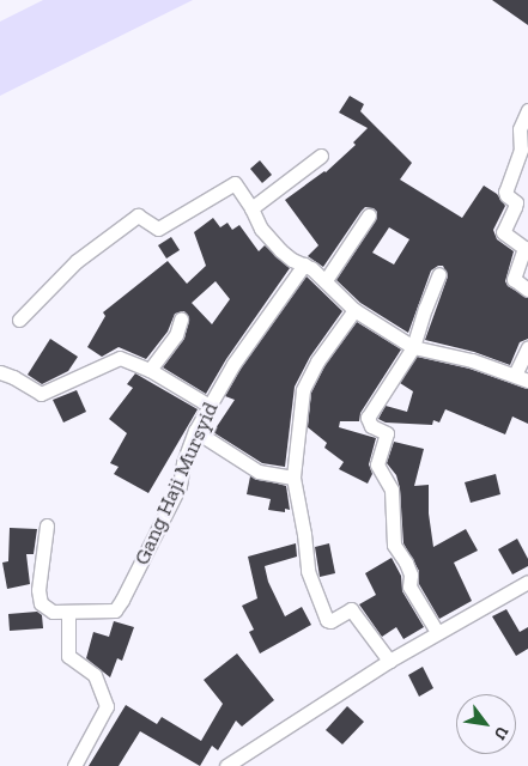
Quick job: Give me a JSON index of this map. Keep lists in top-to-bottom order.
{
  "streets": {
    "street": ["Gang Haji Mursyid"]
  },
  "north": "bottom right"
}
